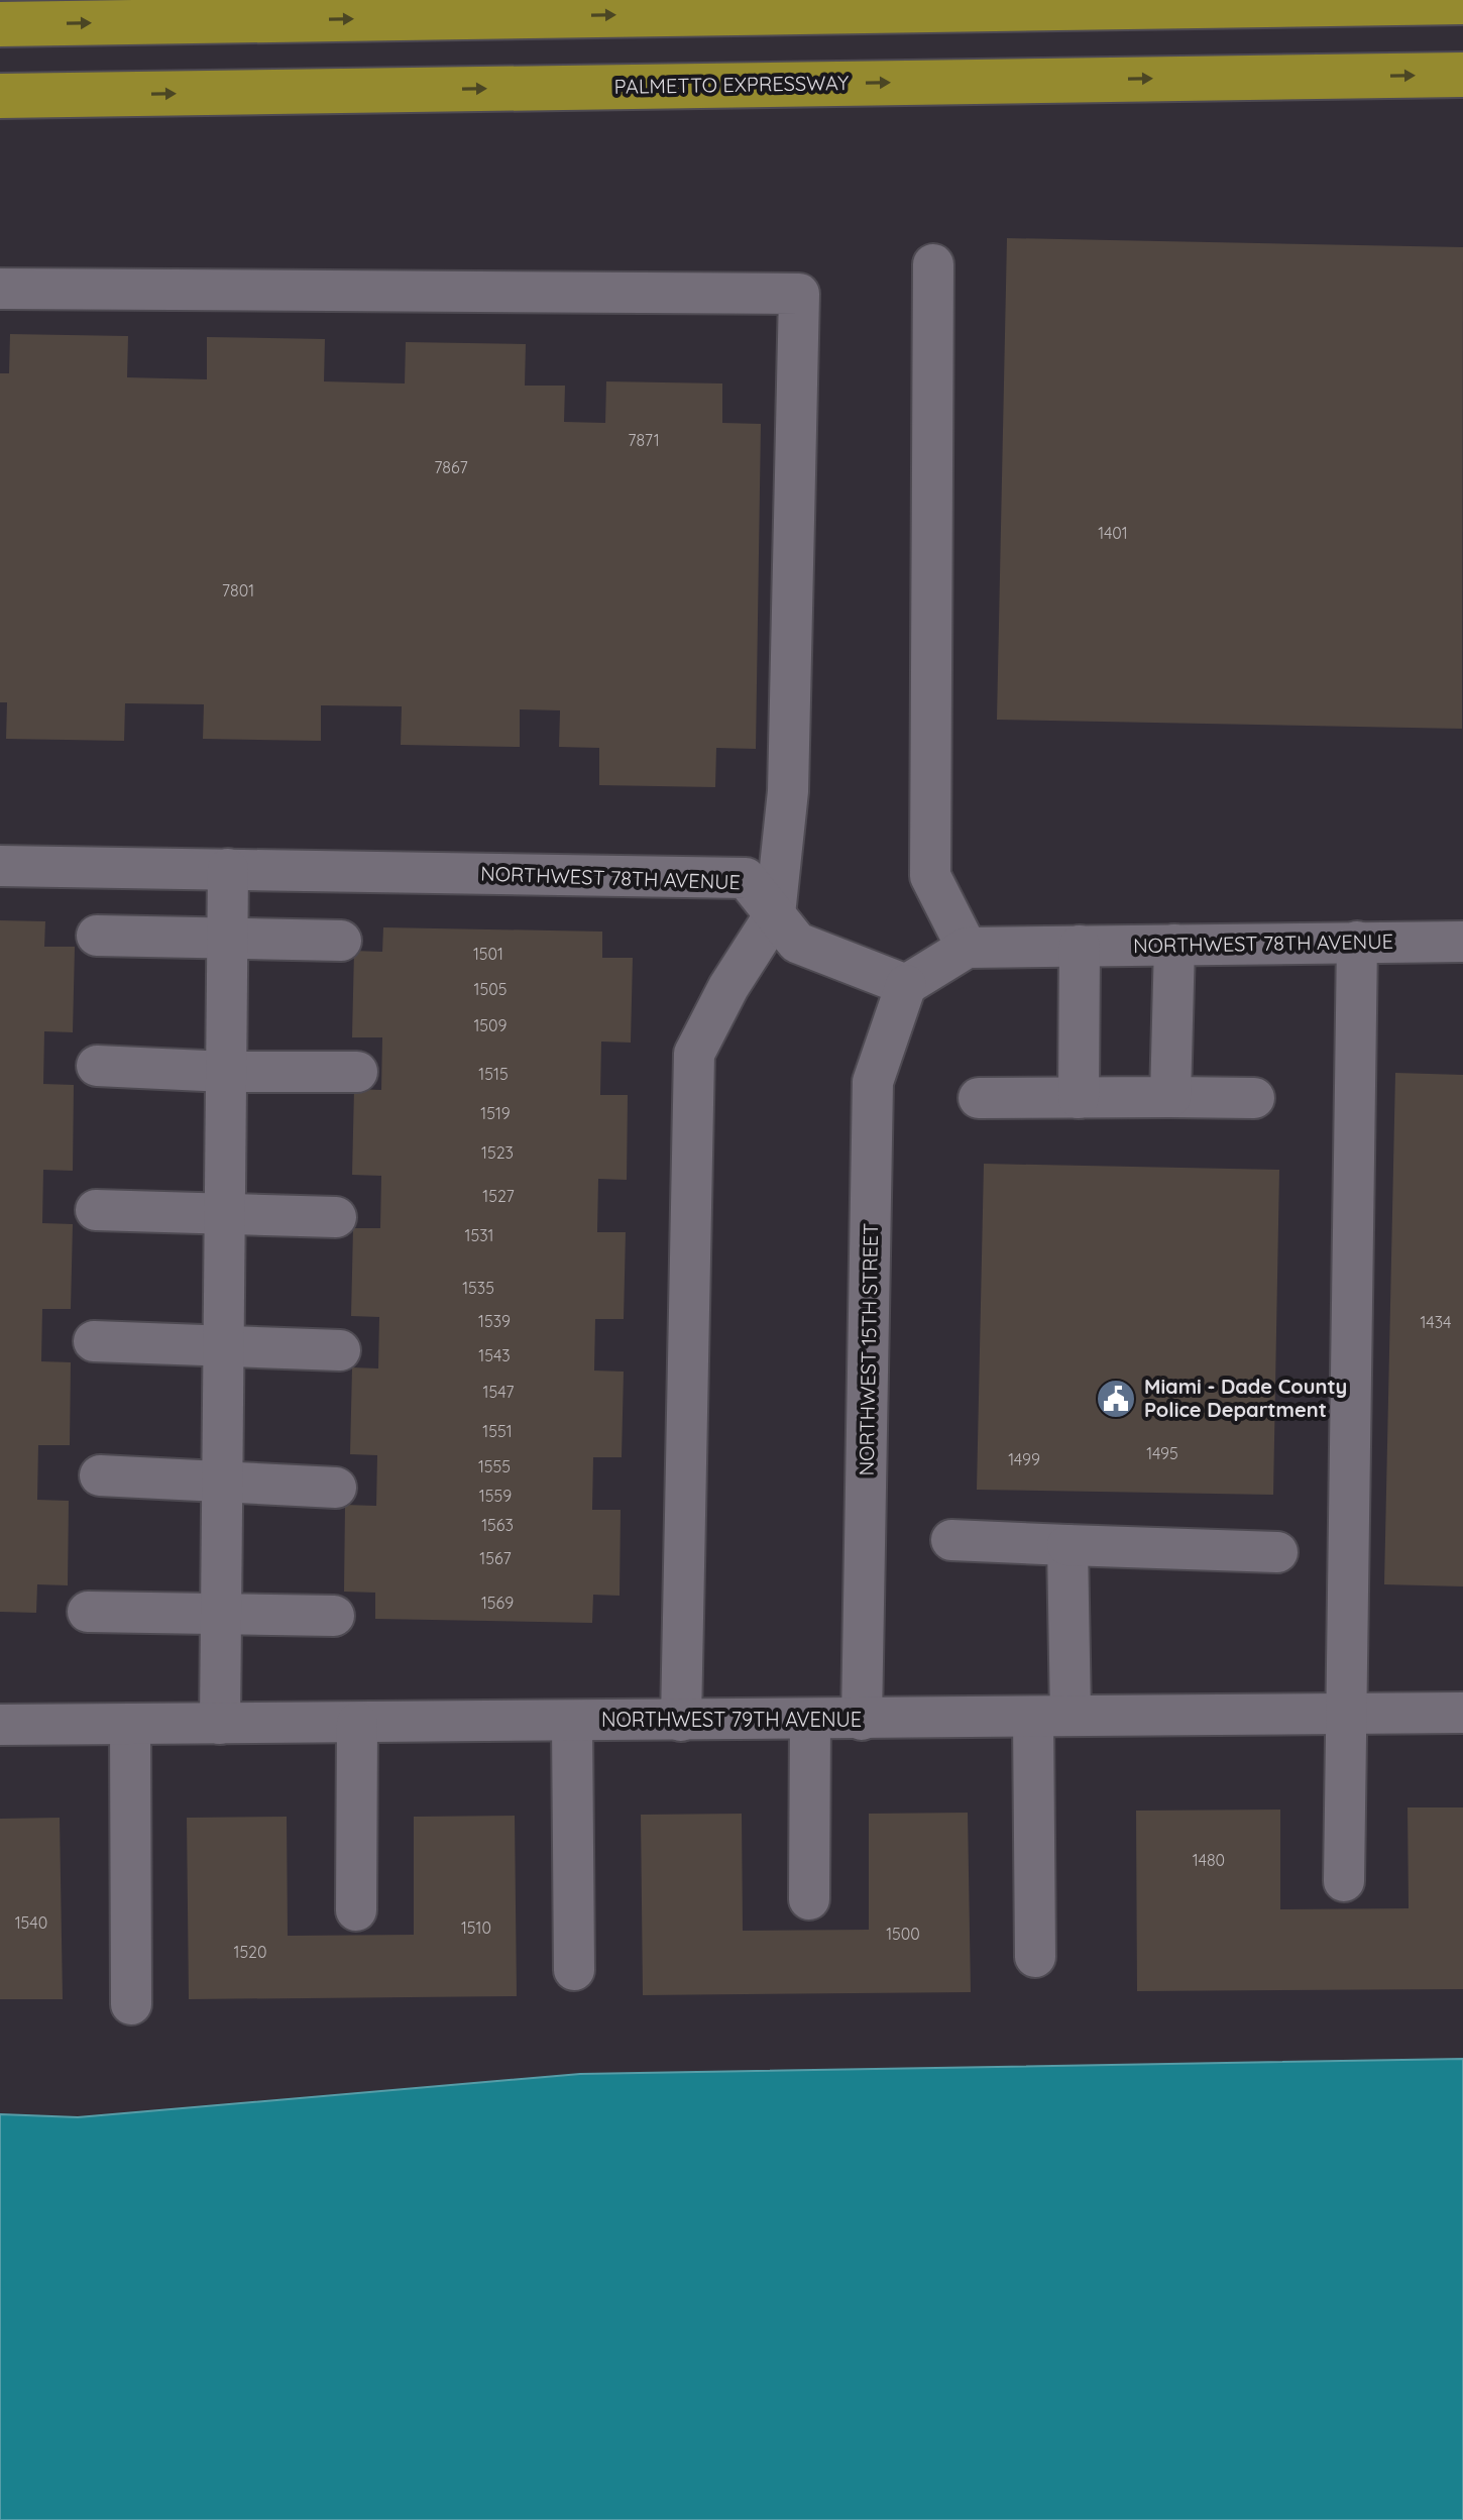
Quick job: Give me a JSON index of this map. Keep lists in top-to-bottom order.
{
  "streets": {
    "highway": ["PALMETTO EXPRESSWAY"],
    "street": ["NORTHWEST 78TH AVENUE", "NORTHWEST 15TH STREET", "NORTHWEST 79TH AVENUE"]
  },
  "crossings": [
    ["NORTHWEST 78TH AVENUE", "NORTHWEST 15TH STREET"],
    ["NORTHWEST 15TH STREET", "NORTHWEST 79TH AVENUE"]
  ],
  "places": {
    "public building": ["Miami - Dade County Police Department"]
  },
  "house_numbers": [
    "7871",
    "7867",
    "1401",
    "7801",
    "1501",
    "1505",
    "1509",
    "1515",
    "1519",
    "1523",
    "1527",
    "1531",
    "1535",
    "1539",
    "1434",
    "1543",
    "1547",
    "1551",
    "1495",
    "1499",
    "1555",
    "1559",
    "1563",
    "1567",
    "1569",
    "1480",
    "1540",
    "1510",
    "1500",
    "1520"
  ]
}
